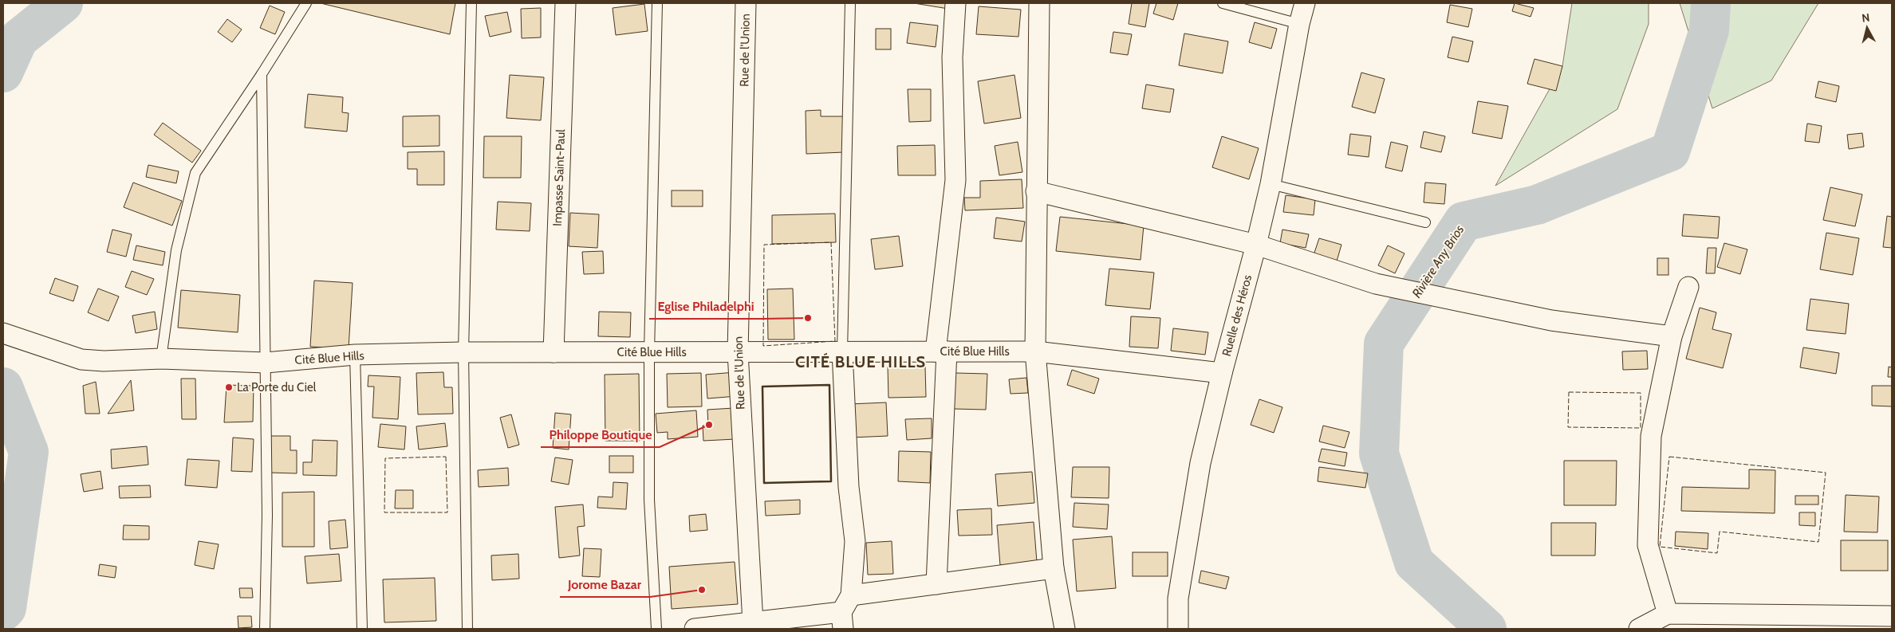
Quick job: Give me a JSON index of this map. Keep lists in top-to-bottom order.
{
  "streets": {
    "street": [
      "Rue de l'Union",
      "Impasse Saint-Paul",
      "Ruelle des Héros",
      "Cité Blue Hills"
    ]
  },
  "crossings": [
    ["Rue de l'Union", "Cité Blue Hills"],
    ["Impasse Saint-Paul", "Cité Blue Hills"],
    ["Ruelle des Héros", "Cité Blue Hills"]
  ],
  "districts": ["CITÉ BLUE HILLS"],
  "water": ["Rivière Any Brios"],
  "places": [
    "Eglise Philadelphi",
    "La Porte du Ciel",
    "Philoppe Boutique",
    "Jorome Bazar"
  ],
  "north": "top"
}
